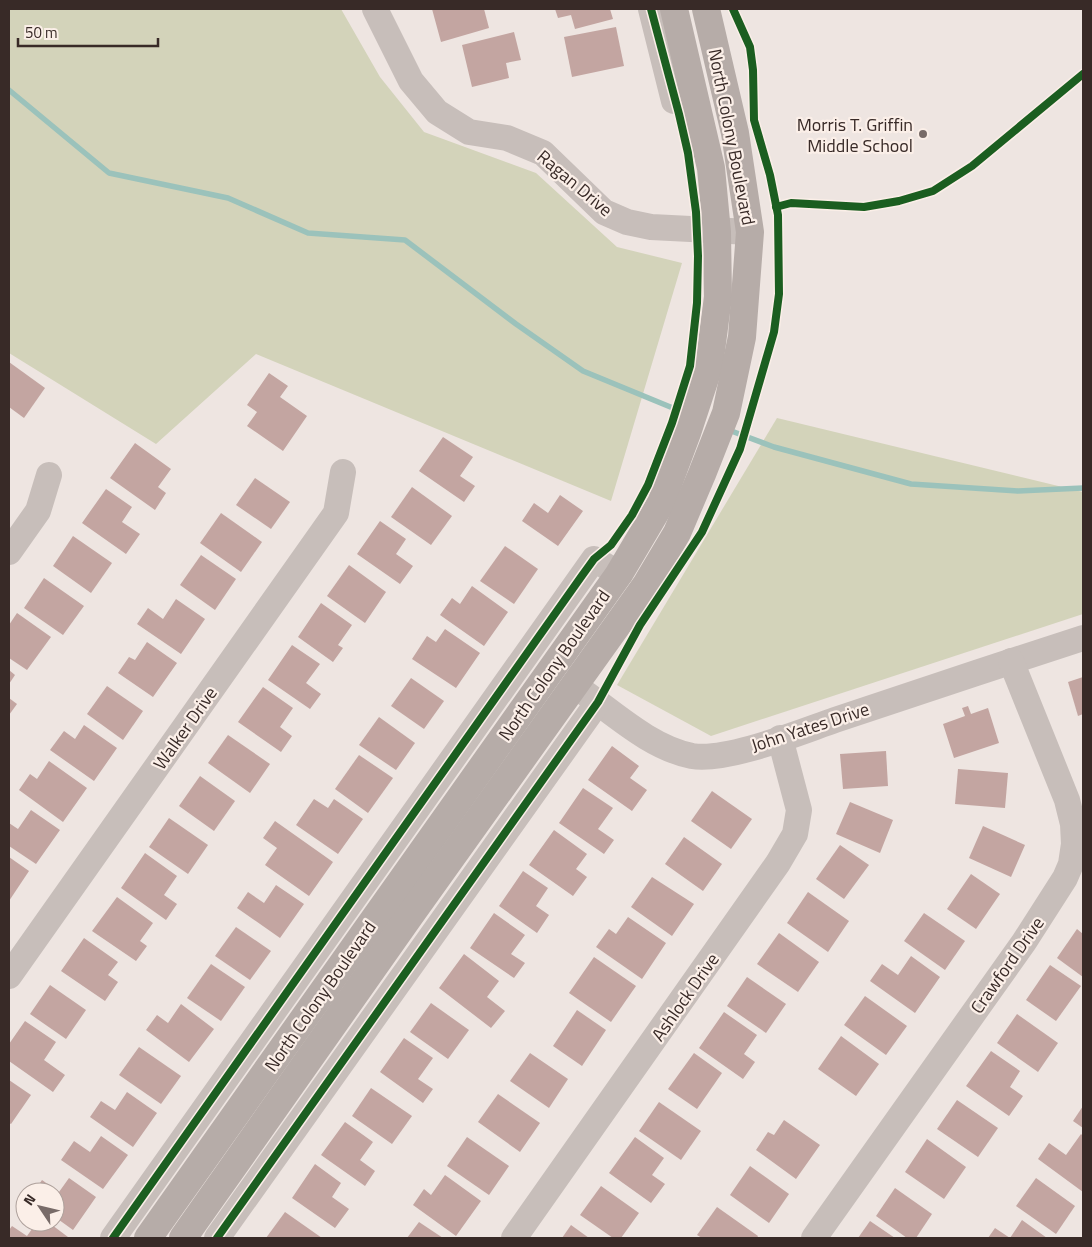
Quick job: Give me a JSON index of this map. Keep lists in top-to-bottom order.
{
  "streets": {
    "main road": ["North Colony Boulevard"],
    "street": [
      "Ragan Drive",
      "John Yates Drive",
      "Walker Drive",
      "Crawford Drive",
      "Ashlock Drive"
    ]
  },
  "crossings": [
    ["North Colony Boulevard", "Ragan Drive"],
    ["North Colony Boulevard", "John Yates Drive"],
    ["John Yates Drive", "Crawford Drive"],
    ["John Yates Drive", "Ashlock Drive"]
  ],
  "places": ["Morris T. Griffin Middle School"],
  "scale_bar": "50 m",
  "north": "top left"
}
